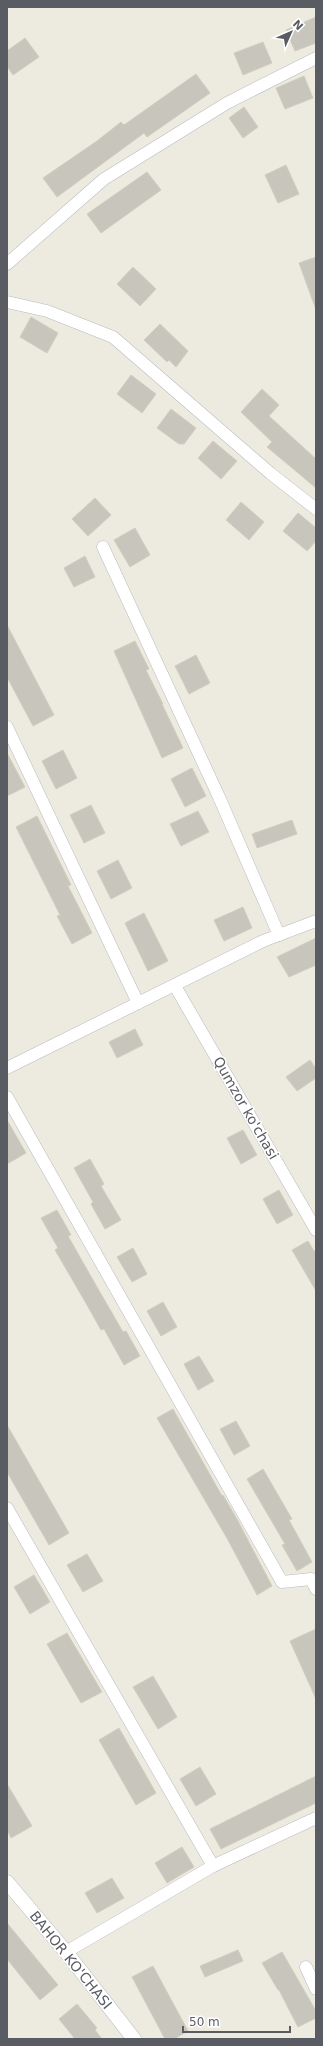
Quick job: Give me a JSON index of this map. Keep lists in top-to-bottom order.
{
  "streets": {
    "street": ["Qumzor ko'chasi", "BAHOR KO'CHASI"]
  },
  "scale_bar": "50 m",
  "north": "top right"
}
